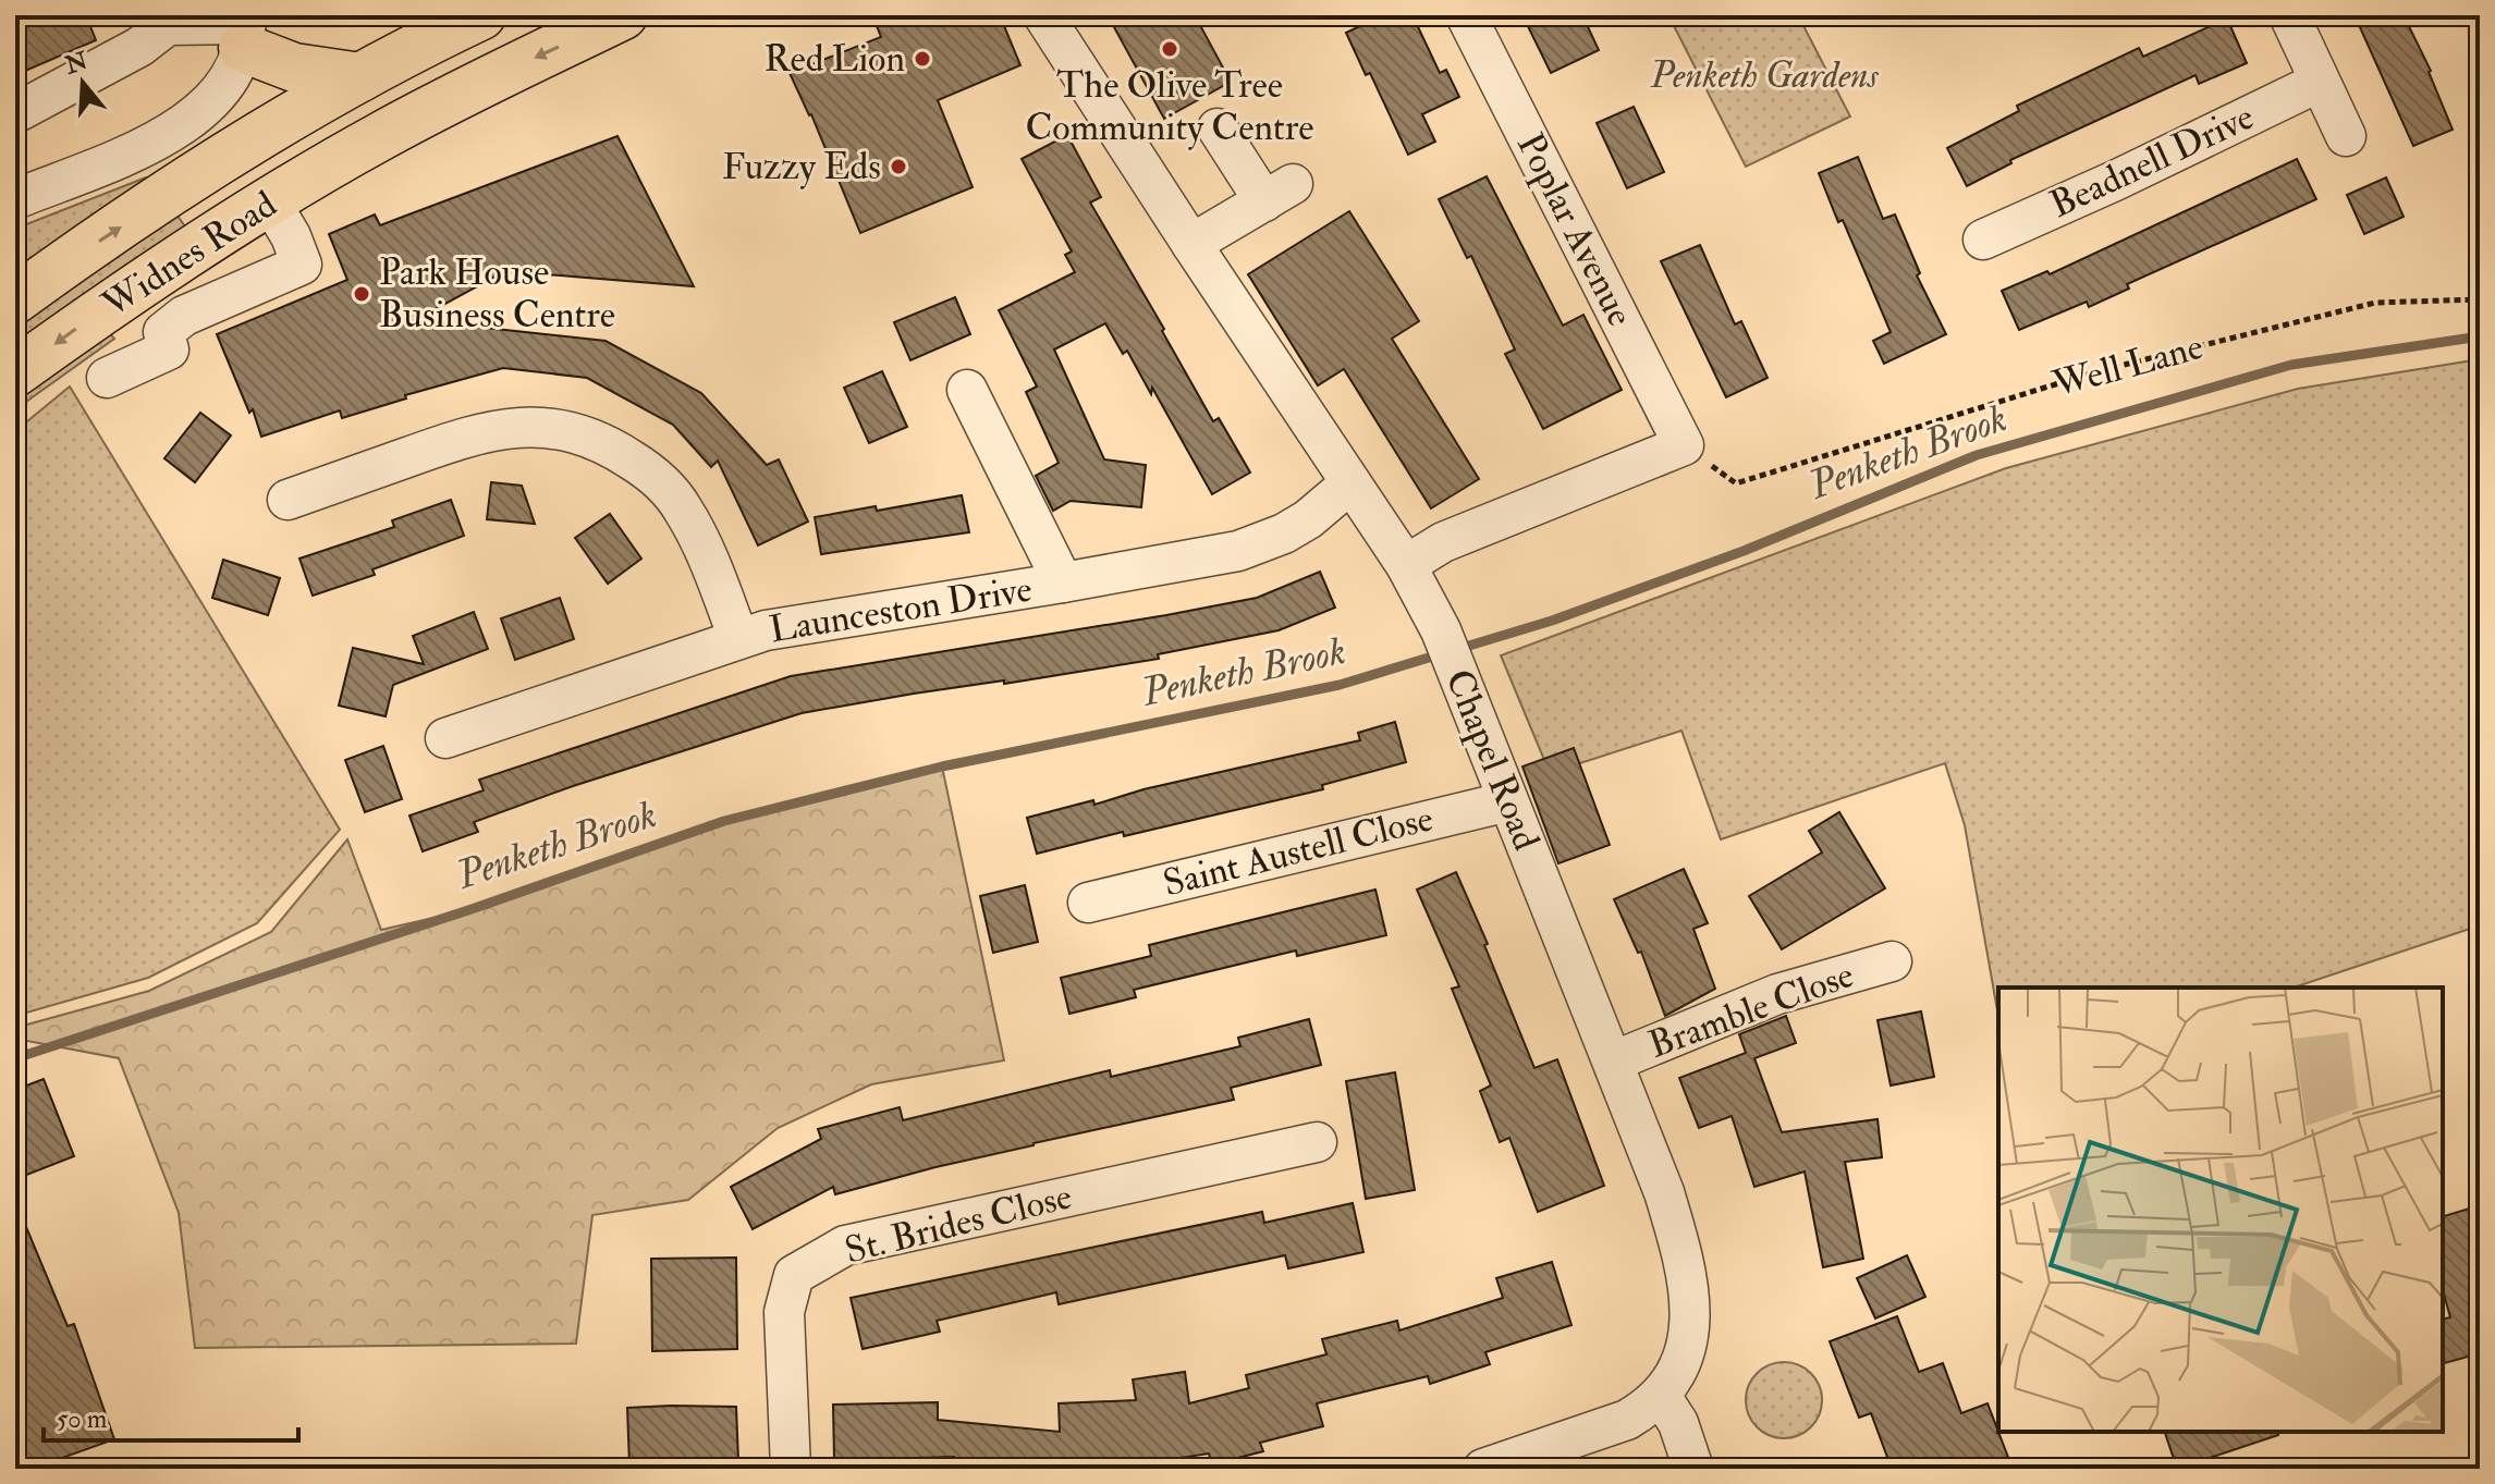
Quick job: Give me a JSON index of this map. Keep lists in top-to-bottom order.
{
  "streets": {
    "main road": ["Widnes Road"],
    "street": [
      "Beadnell Drive",
      "Poplar Avenue",
      "Launceston Drive",
      "Chapel Road",
      "Saint Austell Close",
      "Bramble Close",
      "St. Brides Close"
    ],
    "path": ["Well Lane"]
  },
  "crossings": [
    ["Poplar Avenue", "Well Lane"],
    ["Launceston Drive", "Chapel Road"],
    ["Chapel Road", "Saint Austell Close"],
    ["Chapel Road", "Bramble Close"]
  ],
  "water": ["Penketh Brook"],
  "parks": ["Penketh Gardens"],
  "places": [
    "The Olive Tree Community Centre",
    "Red Lion",
    "Fuzzy Eds",
    "Park House Business Centre"
  ],
  "scale_bar": "50 m",
  "north": "top"
}
